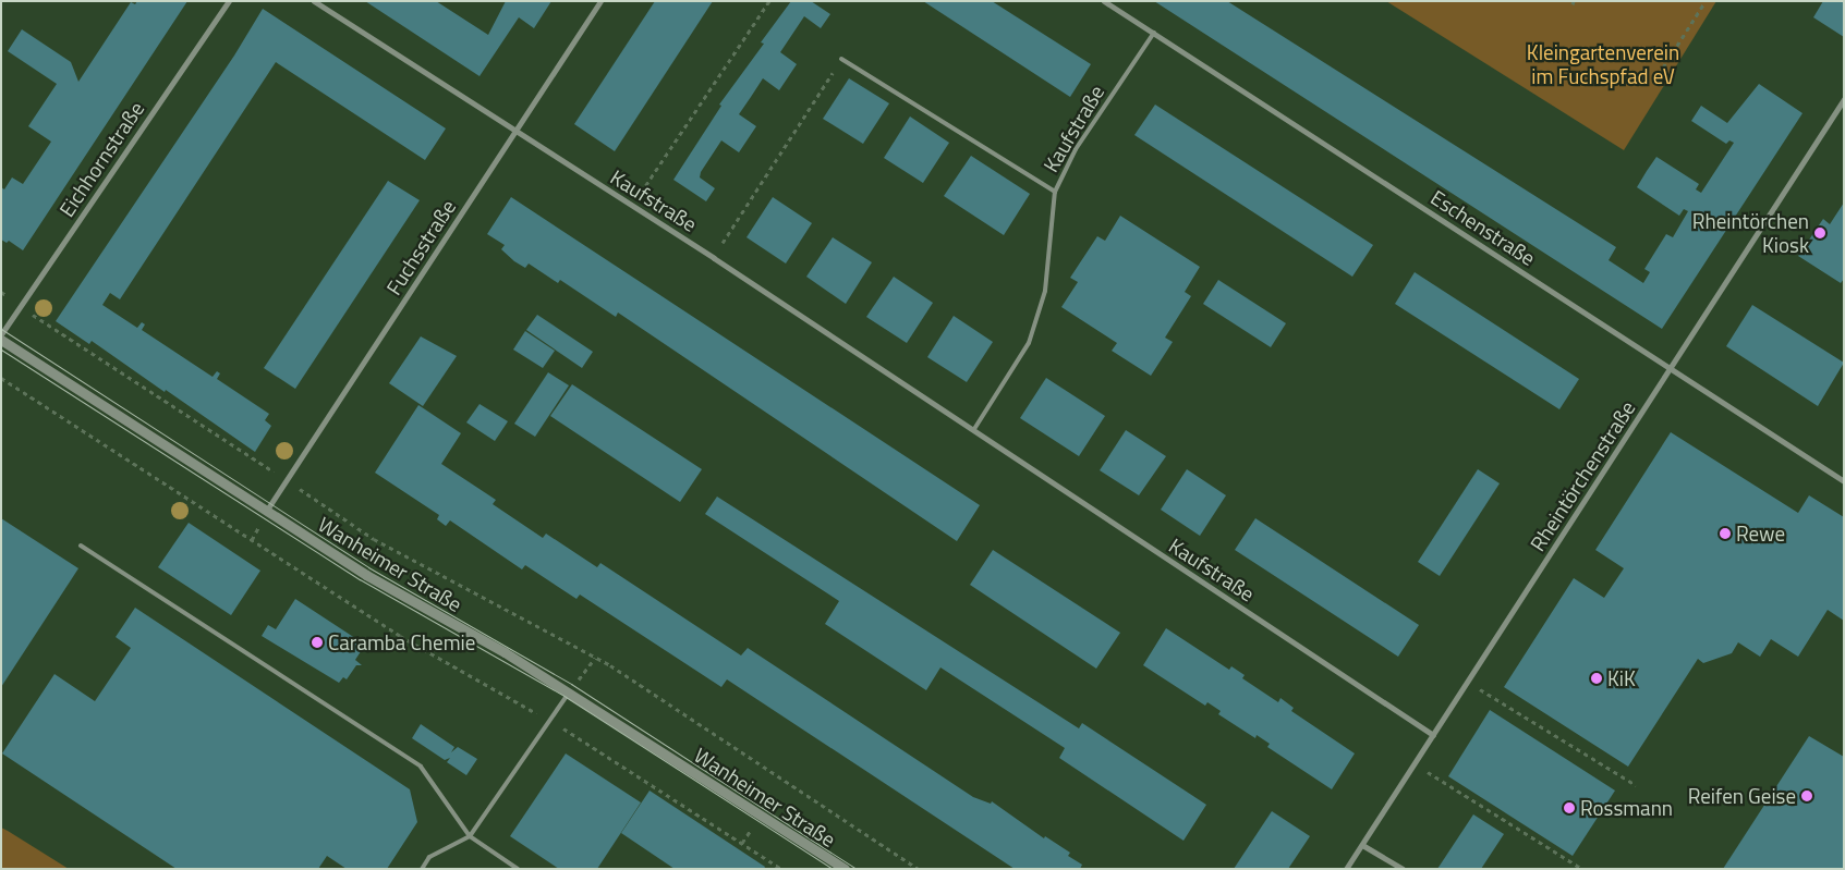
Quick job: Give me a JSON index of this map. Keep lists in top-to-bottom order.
{
  "streets": {
    "street": [
      "Kaufstraße",
      "Eichhornstraße",
      "Eschenstraße",
      "Fuchsstraße",
      "Rheintörchenstraße",
      "Wanheimer Straße"
    ]
  },
  "crossings": [
    ["Kaufstraße", "Eschenstraße"],
    ["Kaufstraße", "Fuchsstraße"],
    ["Kaufstraße", "Rheintörchenstraße"],
    ["Eschenstraße", "Rheintörchenstraße"],
    ["Fuchsstraße", "Wanheimer Straße"]
  ],
  "parks": ["Kleingartenverein im Fuchspfad eV"],
  "places": [
    "Rheintörchen Kiosk",
    "Rewe",
    "Caramba Chemie",
    "KiK",
    "Reifen Geise",
    "Rossmann"
  ]
}
